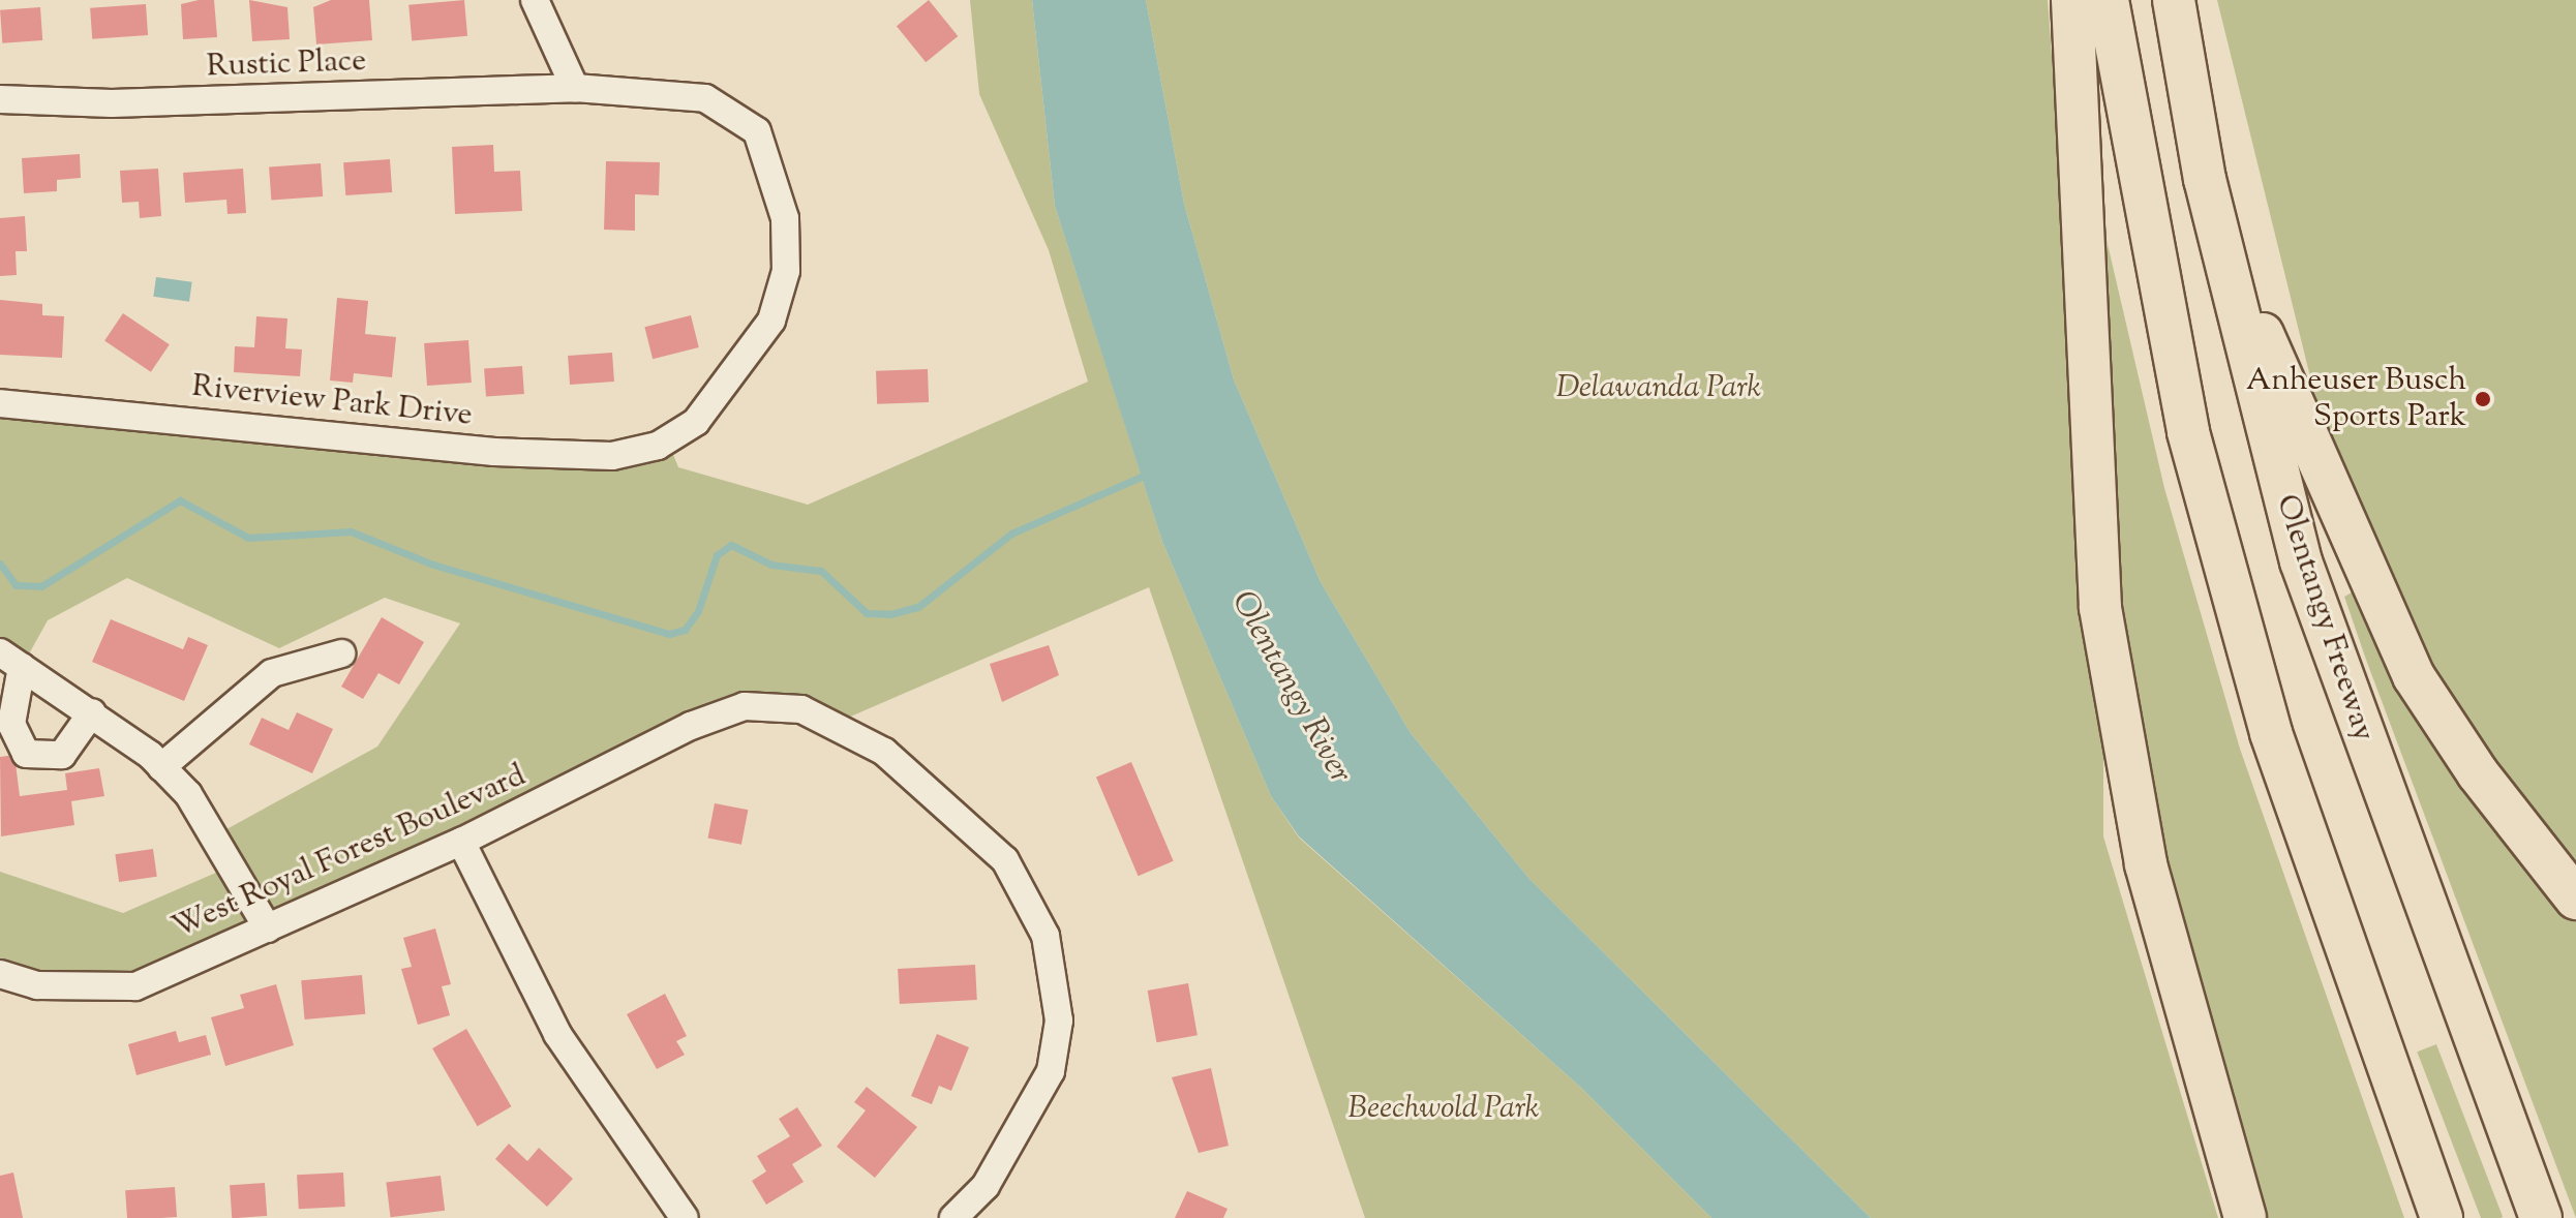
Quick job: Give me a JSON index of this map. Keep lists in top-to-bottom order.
{
  "streets": {
    "highway": ["Olentangy Freeway"],
    "street": ["Rustic Place", "Riverview Park Drive", "West Royal Forest Boulevard"]
  },
  "crossings": [
    ["Rustic Place", "Riverview Park Drive"]
  ],
  "water": ["Olentangy River"],
  "parks": ["Delawanda Park", "Beechwold Park"],
  "places": ["Anheuser Busch Sports Park"]
}
